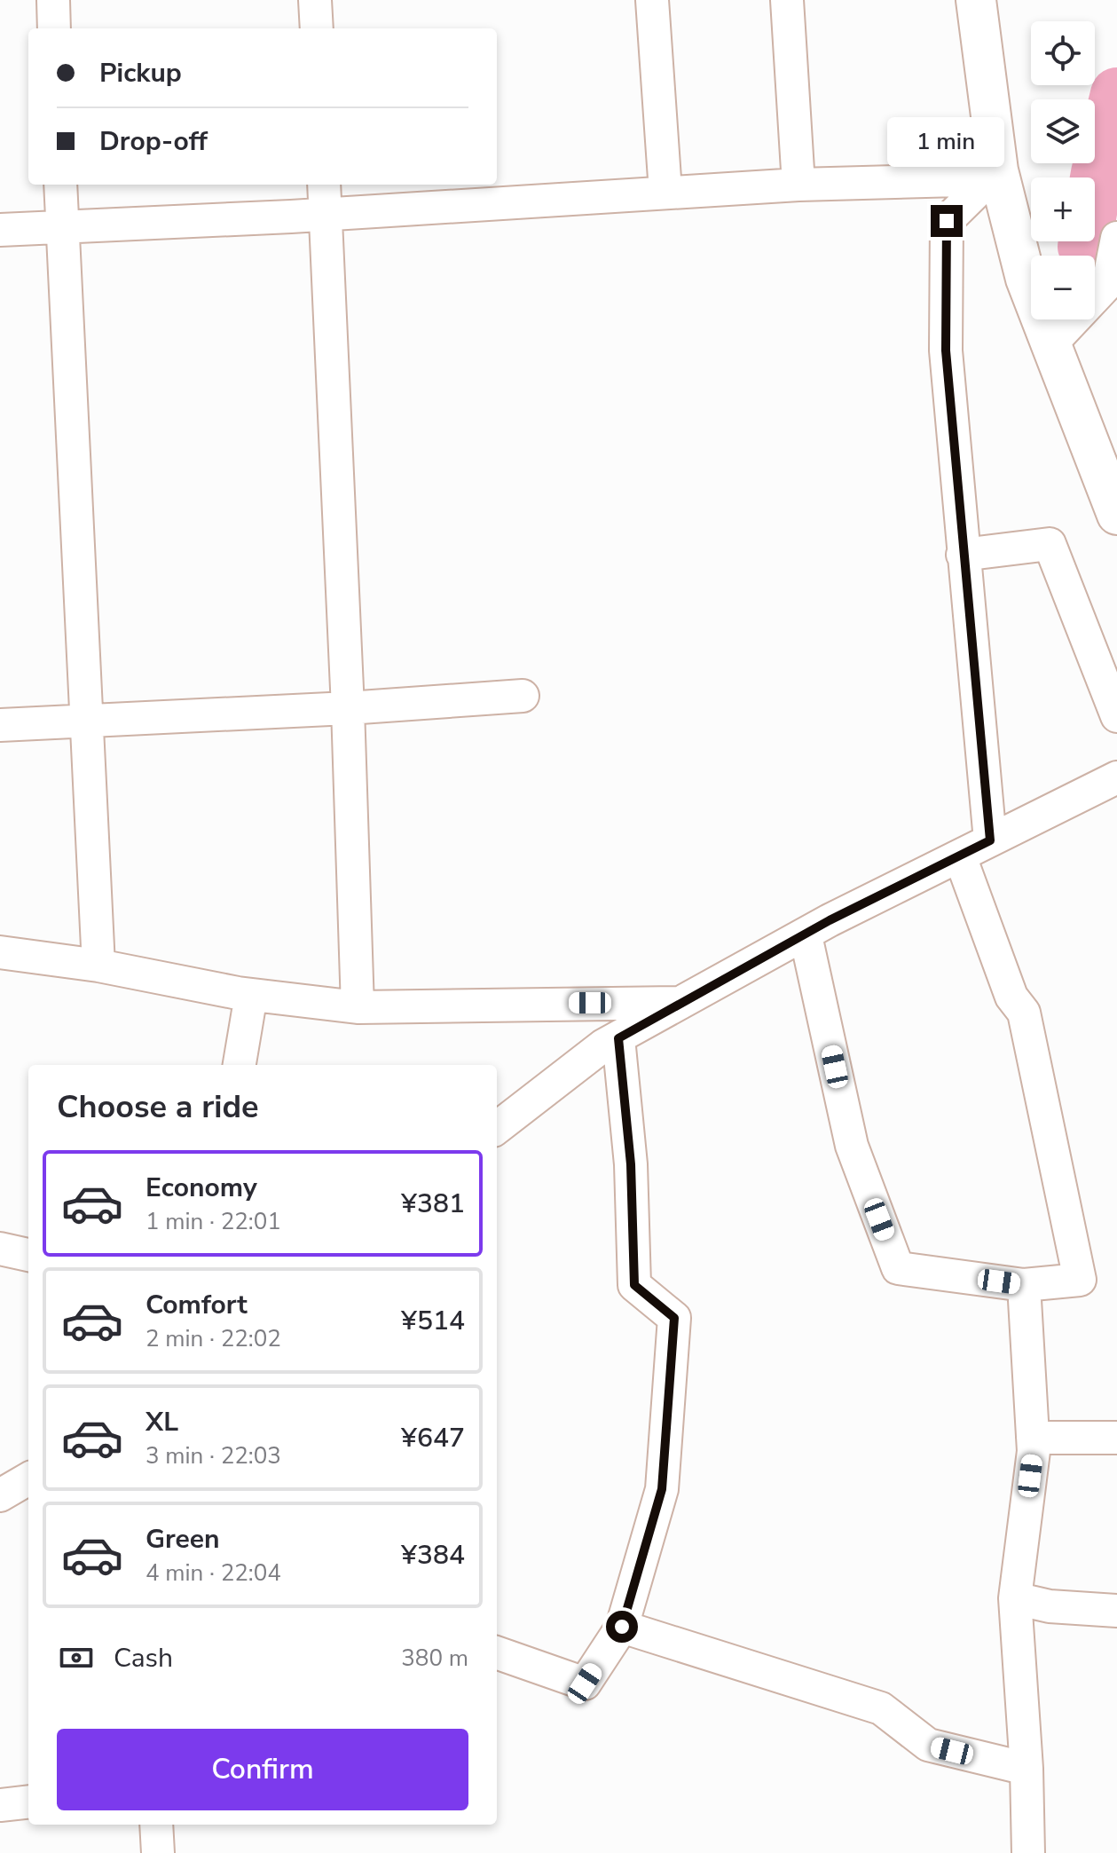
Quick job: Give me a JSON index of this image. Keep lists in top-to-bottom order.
{
  "page": {
    "map_buttons": ["+", "−"],
    "banner": ["Pickup", "Drop-off"],
    "bubble": "1 min",
    "heading": "Choose a ride",
    "list": [
      {
        "name": "Economy",
        "note": "1 min · 22:01",
        "value": "¥381"
      },
      {
        "name": "Comfort",
        "note": "2 min · 22:02",
        "value": "¥514"
      },
      {
        "name": "XL",
        "note": "3 min · 22:03",
        "value": "¥647"
      },
      {
        "name": "Green",
        "note": "4 min · 22:04",
        "value": "¥384"
      }
    ],
    "pay": ["Cash", "380 m"],
    "buttons": "Confirm"
  }
}
